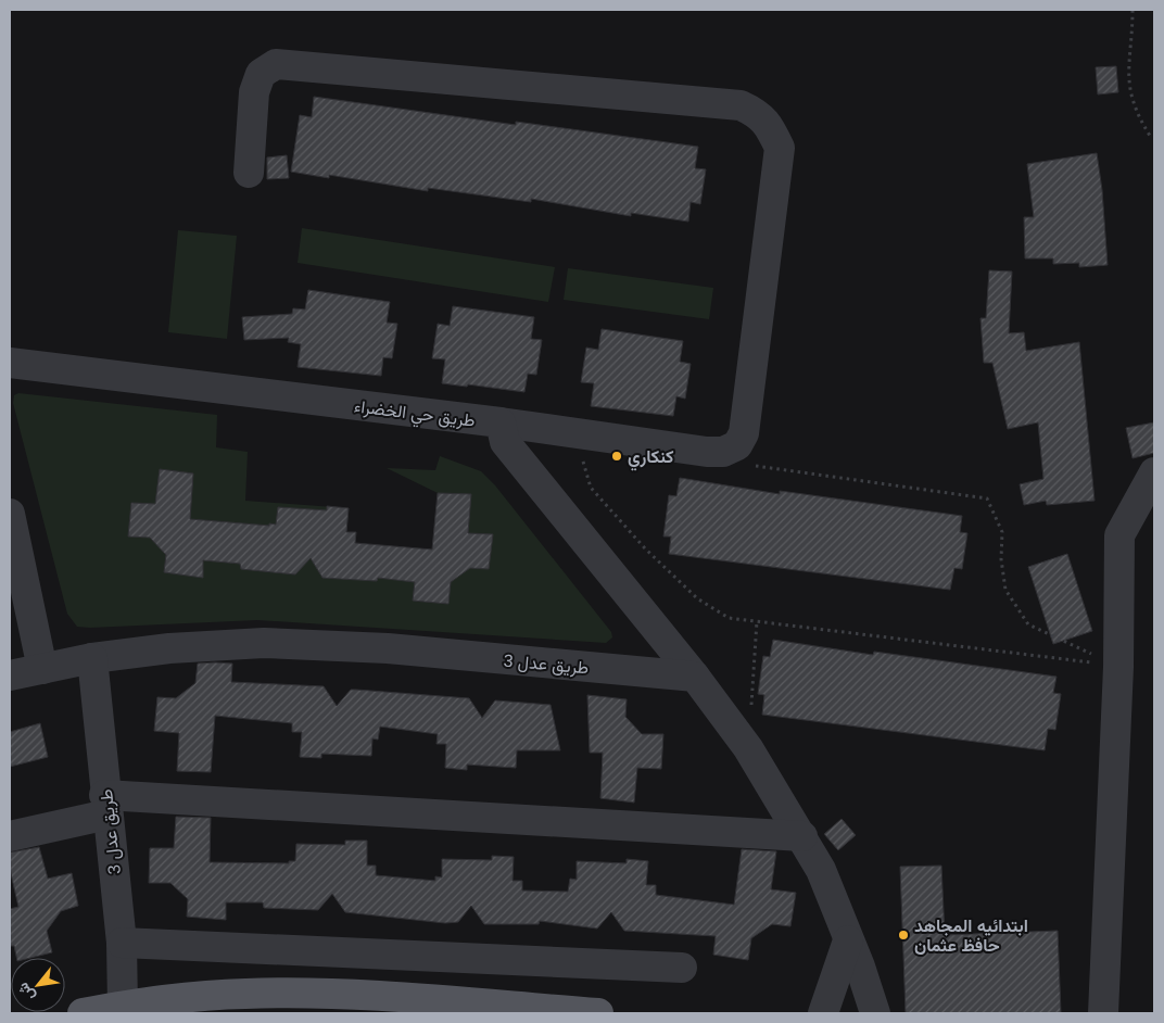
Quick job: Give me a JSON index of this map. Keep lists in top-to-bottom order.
{
  "streets": {
    "street": ["طريق حي الخضراء", "طريق عدل 3"]
  },
  "crossings": [
    ["طريق حي الخضراء", "طريق عدل 3"]
  ],
  "places": ["كنكاري", "ابتدائيه المجاهد حافظ عثمان"],
  "north": "bottom left"
}
